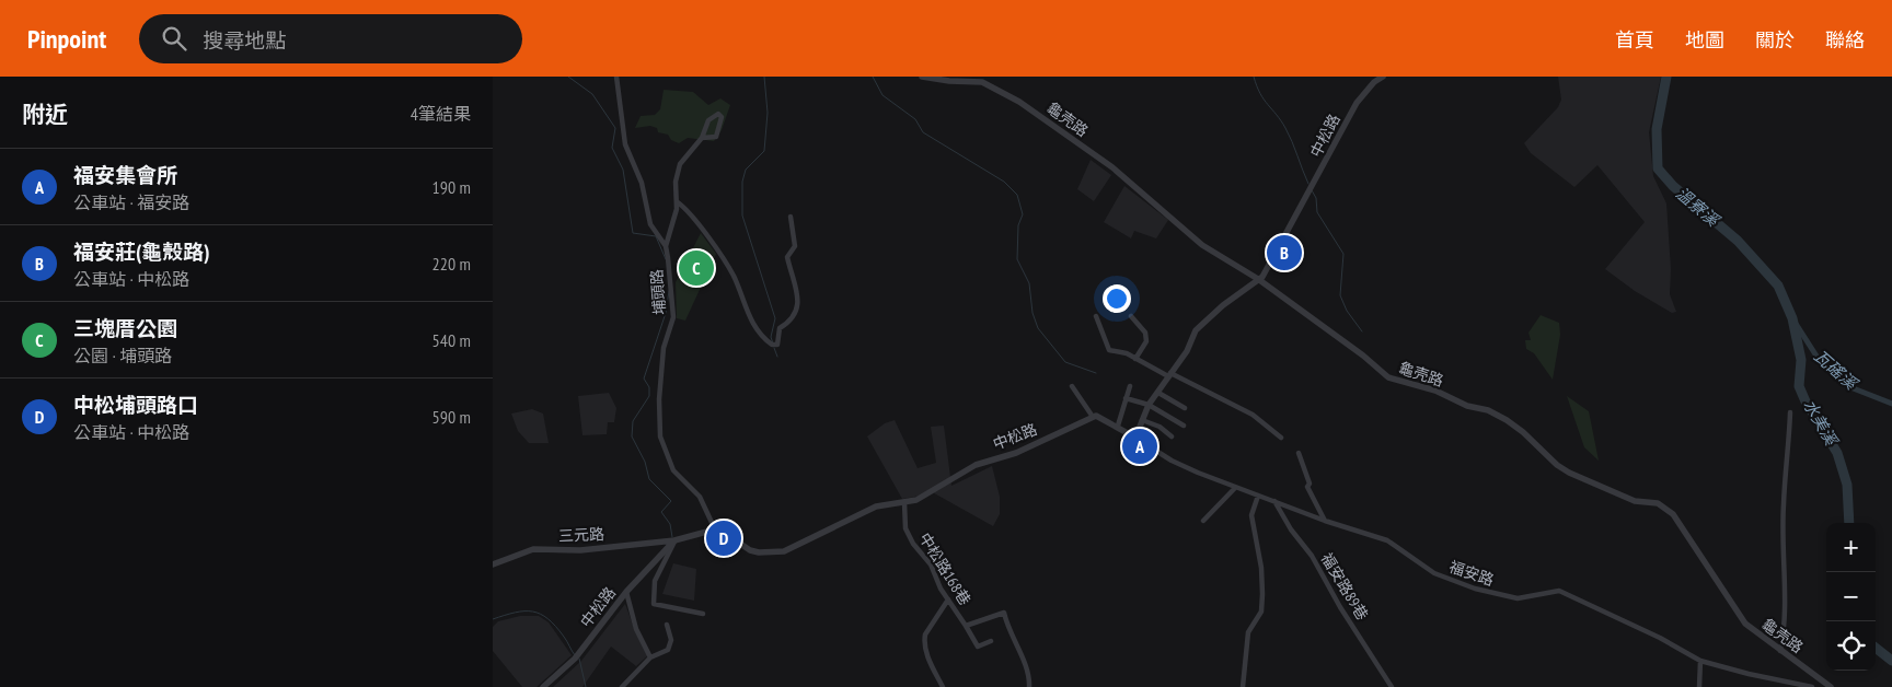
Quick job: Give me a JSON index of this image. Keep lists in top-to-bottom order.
{
  "streets": {
    "street": [
      "龜壳路",
      "中松路",
      "埔頭路",
      "三元路",
      "中松路168巷",
      "福安路",
      "福安路89巷"
    ]
  },
  "crossings": [
    ["龜壳路", "中松路"],
    ["中松路", "埔頭路"],
    ["中松路", "三元路"],
    ["中松路", "中松路168巷"],
    ["中松路", "福安路"],
    ["福安路", "福安路89巷"]
  ],
  "water": ["溫寮溪", "瓦磘溪", "水美溪"],
  "page": {
    "header": "Pinpoint",
    "search": "搜尋地點",
    "nav": [
      "首頁",
      "地圖",
      "關於",
      "聯絡"
    ],
    "heading": ["附近", "4筆結果"],
    "list": [
      {
        "mark": "A",
        "name": "福安集會所",
        "note": "公車站 · 福安路",
        "value": "190 m"
      },
      {
        "mark": "B",
        "name": "福安莊(龜殼路)",
        "note": "公車站 · 中松路",
        "value": "220 m"
      },
      {
        "mark": "C",
        "name": "三塊厝公園",
        "note": "公園 · 埔頭路",
        "value": "540 m"
      },
      {
        "mark": "D",
        "name": "中松埔頭路口",
        "note": "公車站 · 中松路",
        "value": "590 m"
      }
    ],
    "pins": [
      "B",
      "C",
      "A",
      "D"
    ],
    "map_buttons": ["+", "−"]
  }
}
